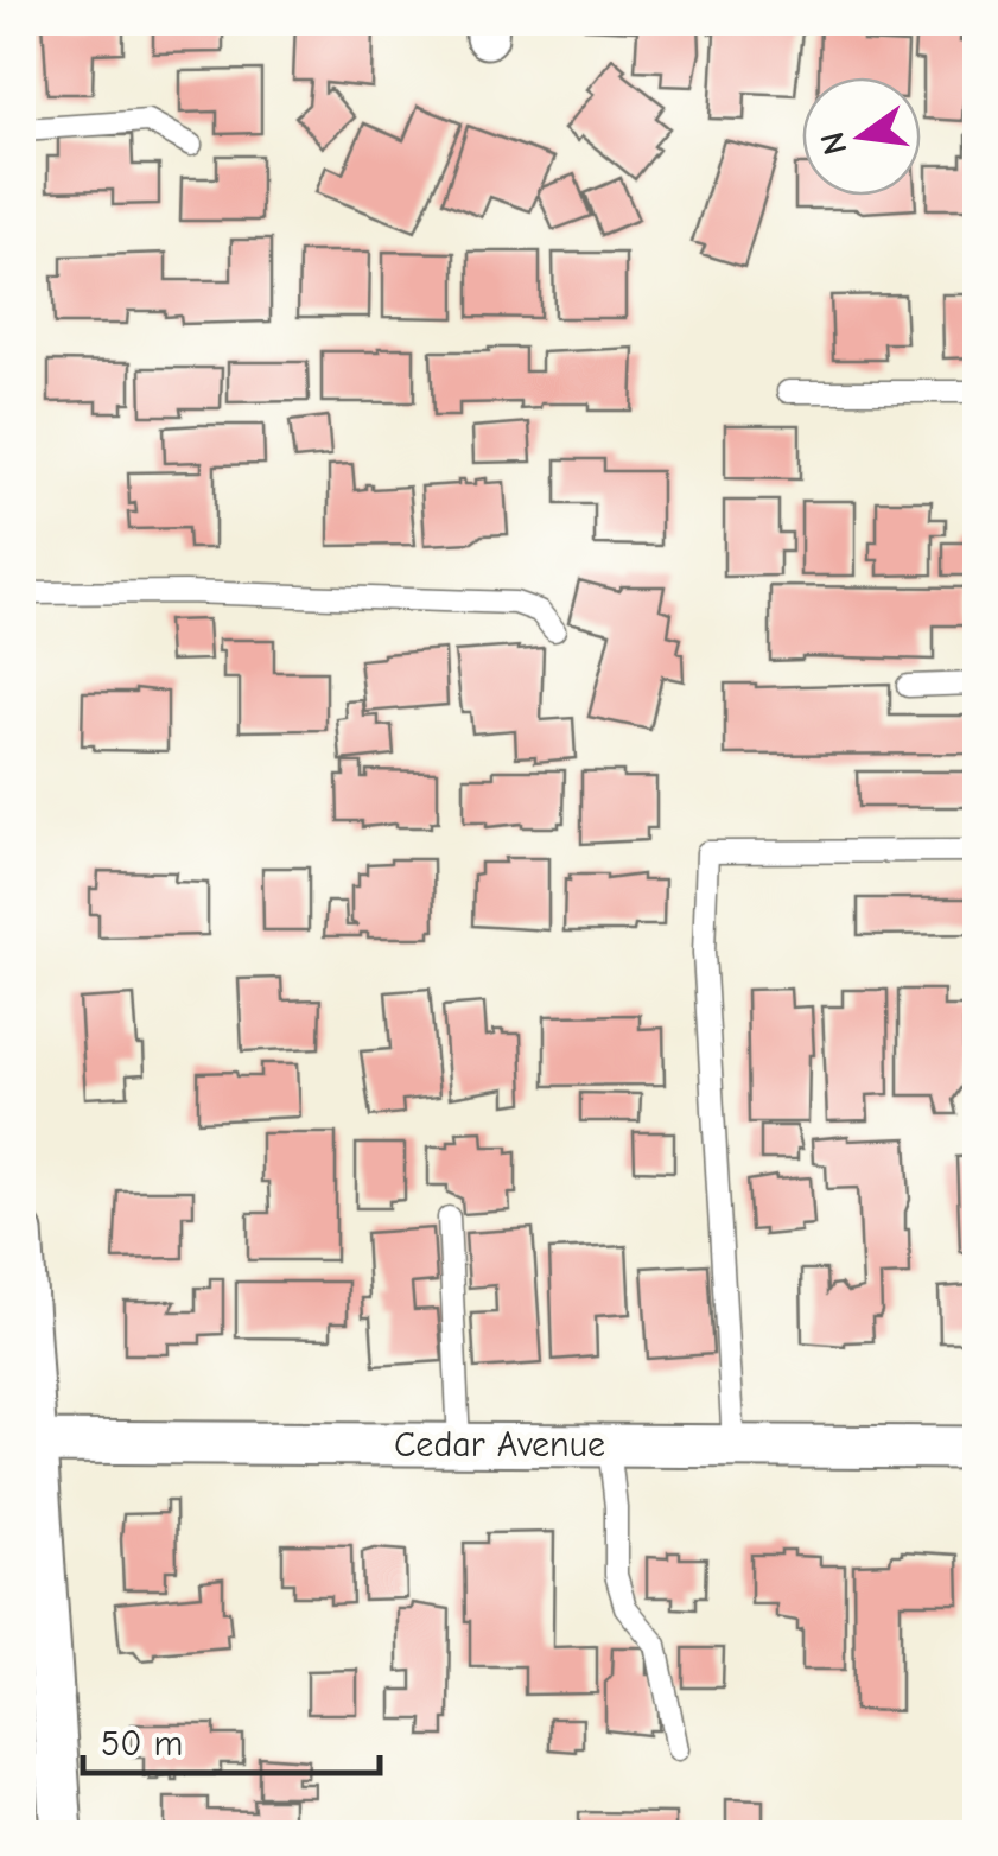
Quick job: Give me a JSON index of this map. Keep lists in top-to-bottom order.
{
  "streets": {
    "street": ["Cedar Avenue"]
  },
  "scale_bar": "50 m",
  "north": "left"
}
